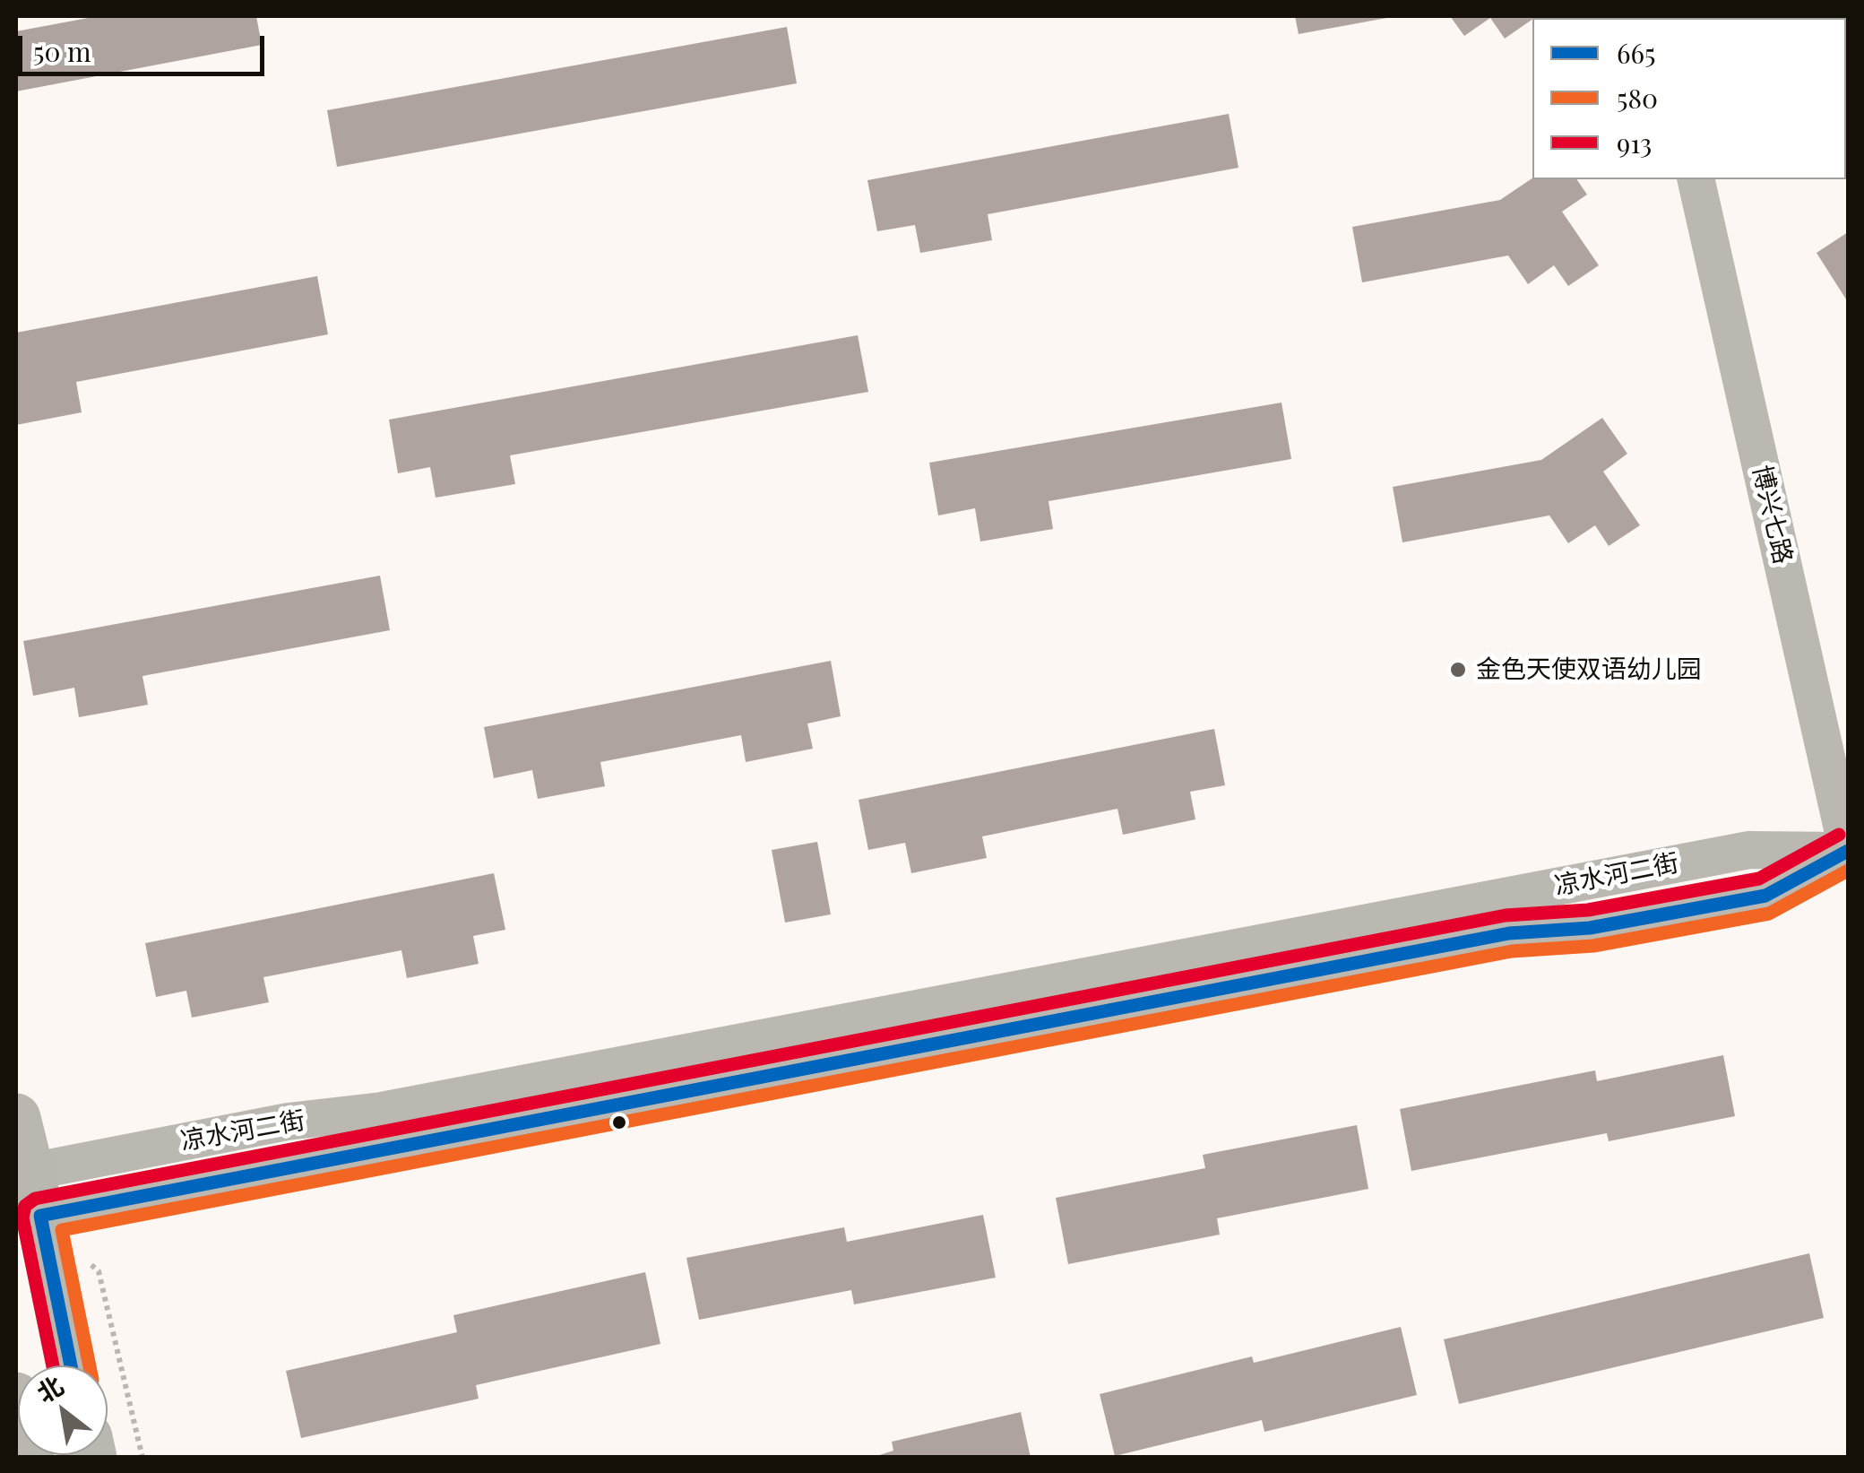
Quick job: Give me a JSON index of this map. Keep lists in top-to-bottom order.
{
  "streets": {
    "street": ["博兴七路", "凉水河二街"]
  },
  "crossings": [
    ["博兴七路", "凉水河二街"]
  ],
  "places": ["金色天使双语幼儿园"],
  "lines": ["transit line 913", "transit line 665", "transit line 580"],
  "legend": ["665", "580", "913"],
  "scale_bar": "50 m",
  "north": "top left"
}
